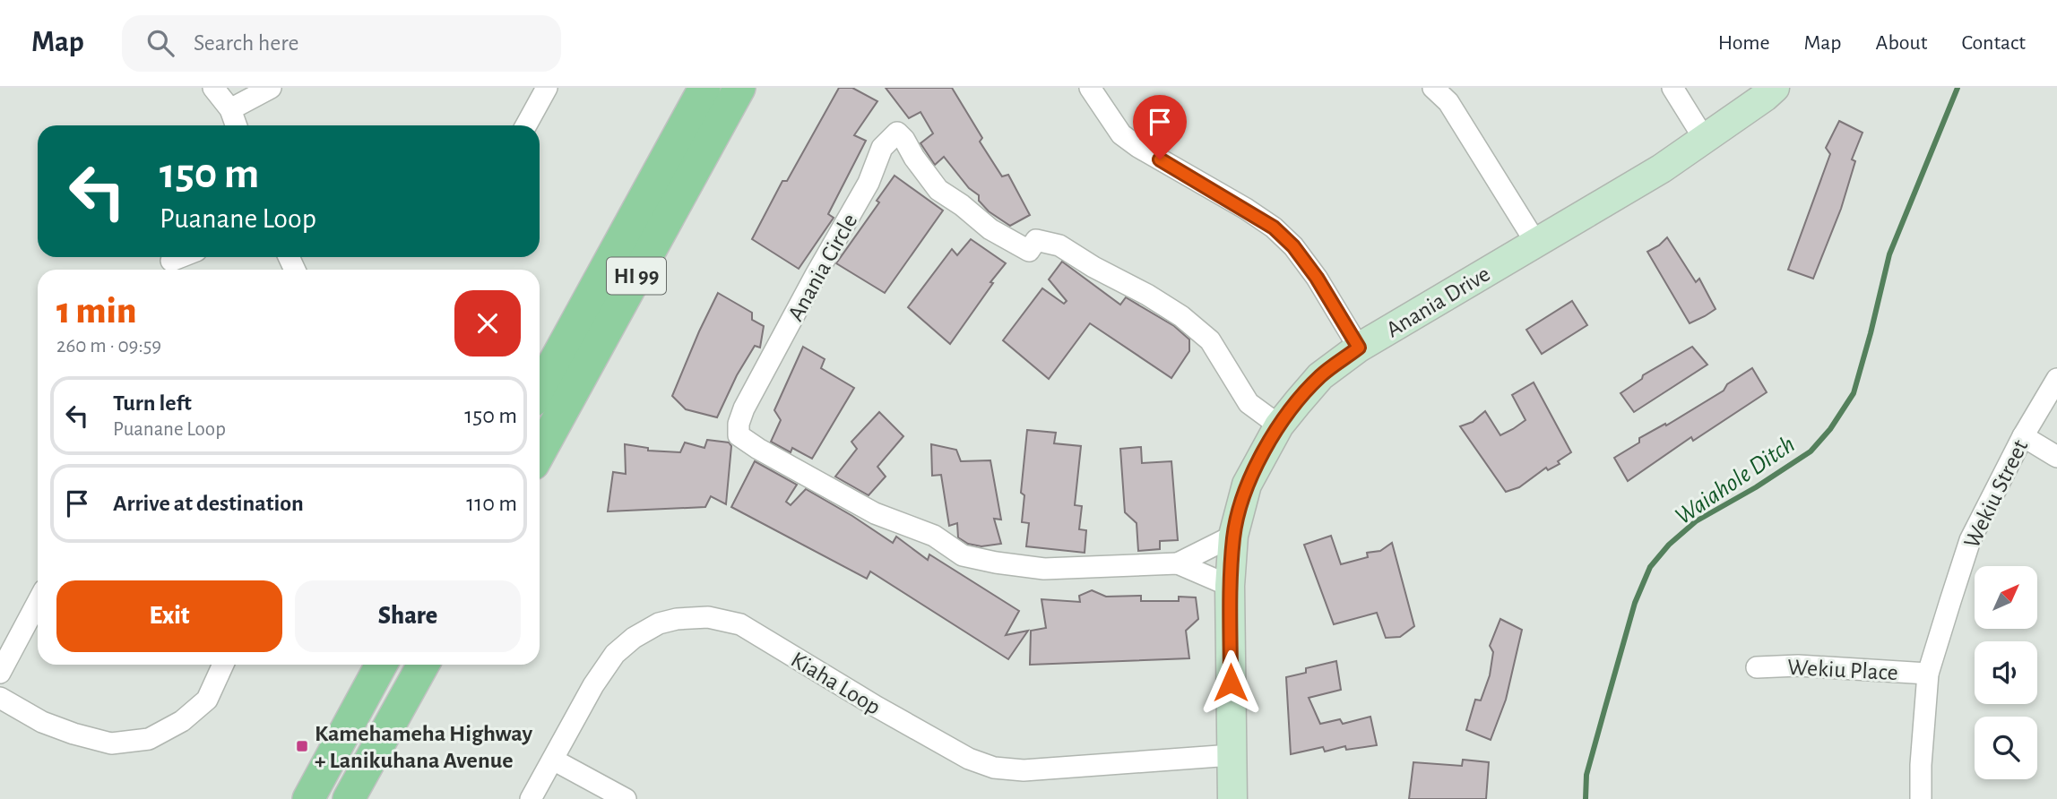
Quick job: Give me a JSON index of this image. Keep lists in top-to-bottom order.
{
  "streets": {
    "main road": ["HI 99"],
    "street": [
      "Anania Circle",
      "Anania Drive",
      "Wekiu Street",
      "Wekiu Place",
      "Kiaha Loop"
    ]
  },
  "crossings": [
    ["Anania Circle", "Anania Drive"],
    ["Anania Drive", "Kiaha Loop"],
    ["Wekiu Street", "Wekiu Place"]
  ],
  "water": ["Waiahole Ditch"],
  "places": {
    "transit": ["Kamehameha Highway + Lanikuhana Avenue"]
  },
  "north": "top right",
  "page": {
    "header": "Map",
    "search": "Search here",
    "nav": [
      "Home",
      "Map",
      "About",
      "Contact"
    ],
    "turn": ["150 m", "Puanane Loop"],
    "heading": ["1 min", "260 m · 09:59"],
    "list": [
      {
        "name": "Turn left",
        "note": "Puanane Loop",
        "value": "150 m"
      },
      {
        "name": "Arrive at destination",
        "value": "110 m"
      }
    ],
    "buttons": ["Exit", "Share"]
  }
}
